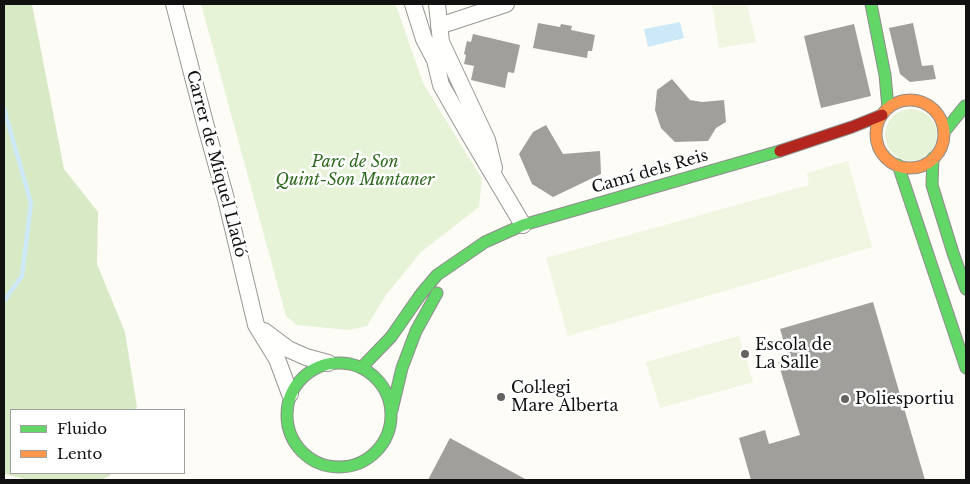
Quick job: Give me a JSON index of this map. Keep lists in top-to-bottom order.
{
  "streets": {
    "street": ["Carrer de Miquel Lladó", "Camí dels Reis"]
  },
  "crossings": [
    ["Carrer de Miquel Lladó", "Camí dels Reis"]
  ],
  "parks": ["Parc de Son Quint-Son Muntaner"],
  "places": ["Escola de La Salle", "Col·legi Mare Alberta", "Poliesportiu"],
  "legend": ["Fluido", "Lento"]
}
